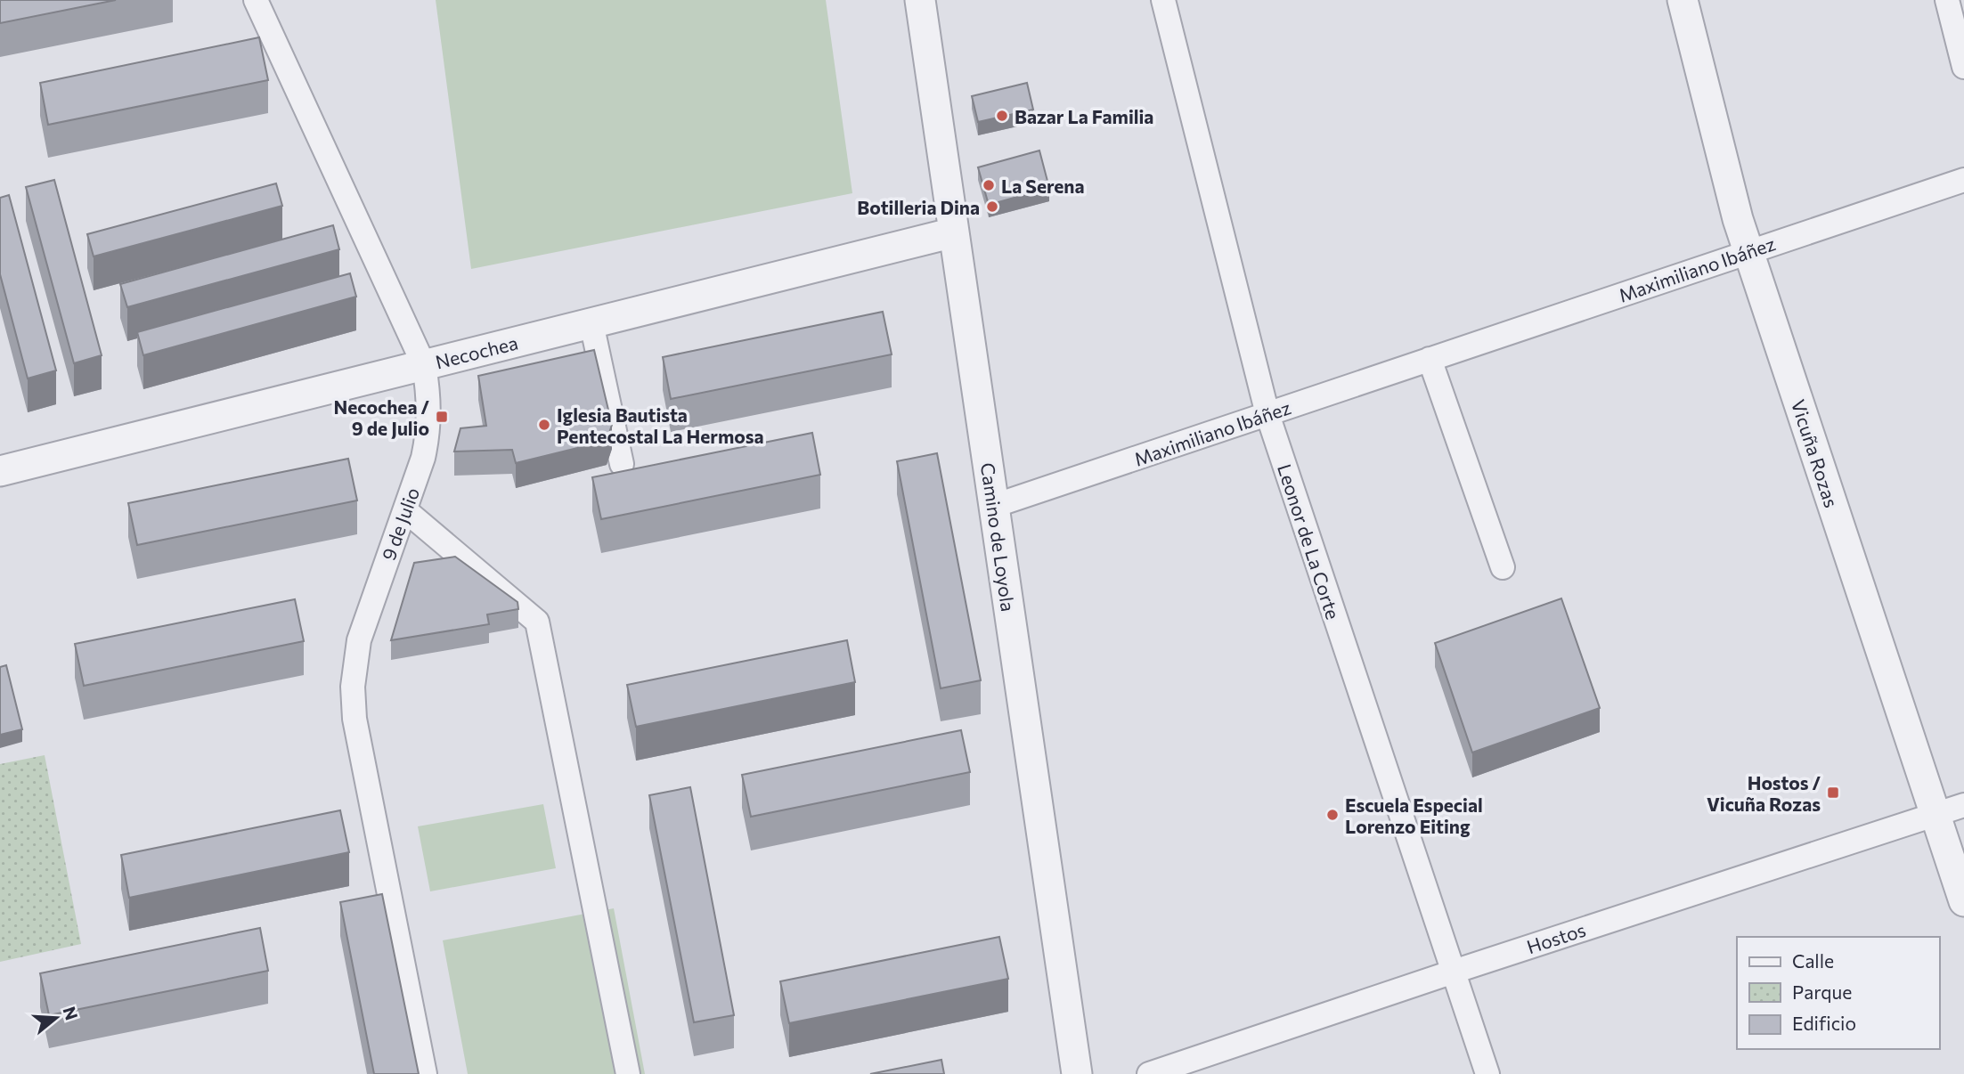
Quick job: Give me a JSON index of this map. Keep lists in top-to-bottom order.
{
  "streets": {
    "street": [
      "Maximiliano Ibáñez",
      "Necochea",
      "Vicuña Rozas",
      "9 de Julio",
      "Camino de Loyola",
      "Leonor de La Corte",
      "Hostos"
    ]
  },
  "crossings": [
    ["Maximiliano Ibáñez", "Vicuña Rozas"],
    ["Maximiliano Ibáñez", "Camino de Loyola"],
    ["Maximiliano Ibáñez", "Leonor de La Corte"],
    ["Necochea", "9 de Julio"],
    ["Necochea", "Camino de Loyola"],
    ["Vicuña Rozas", "Hostos"],
    ["Leonor de La Corte", "Hostos"]
  ],
  "places": {
    "other": [
      "Bazar La Familia",
      "La Serena",
      "Botilleria Dina",
      "Iglesia Bautista Pentecostal La Hermosa",
      "Escuela Especial Lorenzo Eiting"
    ],
    "transit": ["Necochea / 9 de Julio", "Hostos / Vicuña Rozas"]
  },
  "legend": ["Calle", "Parque", "Edificio"],
  "north": "right"
}
